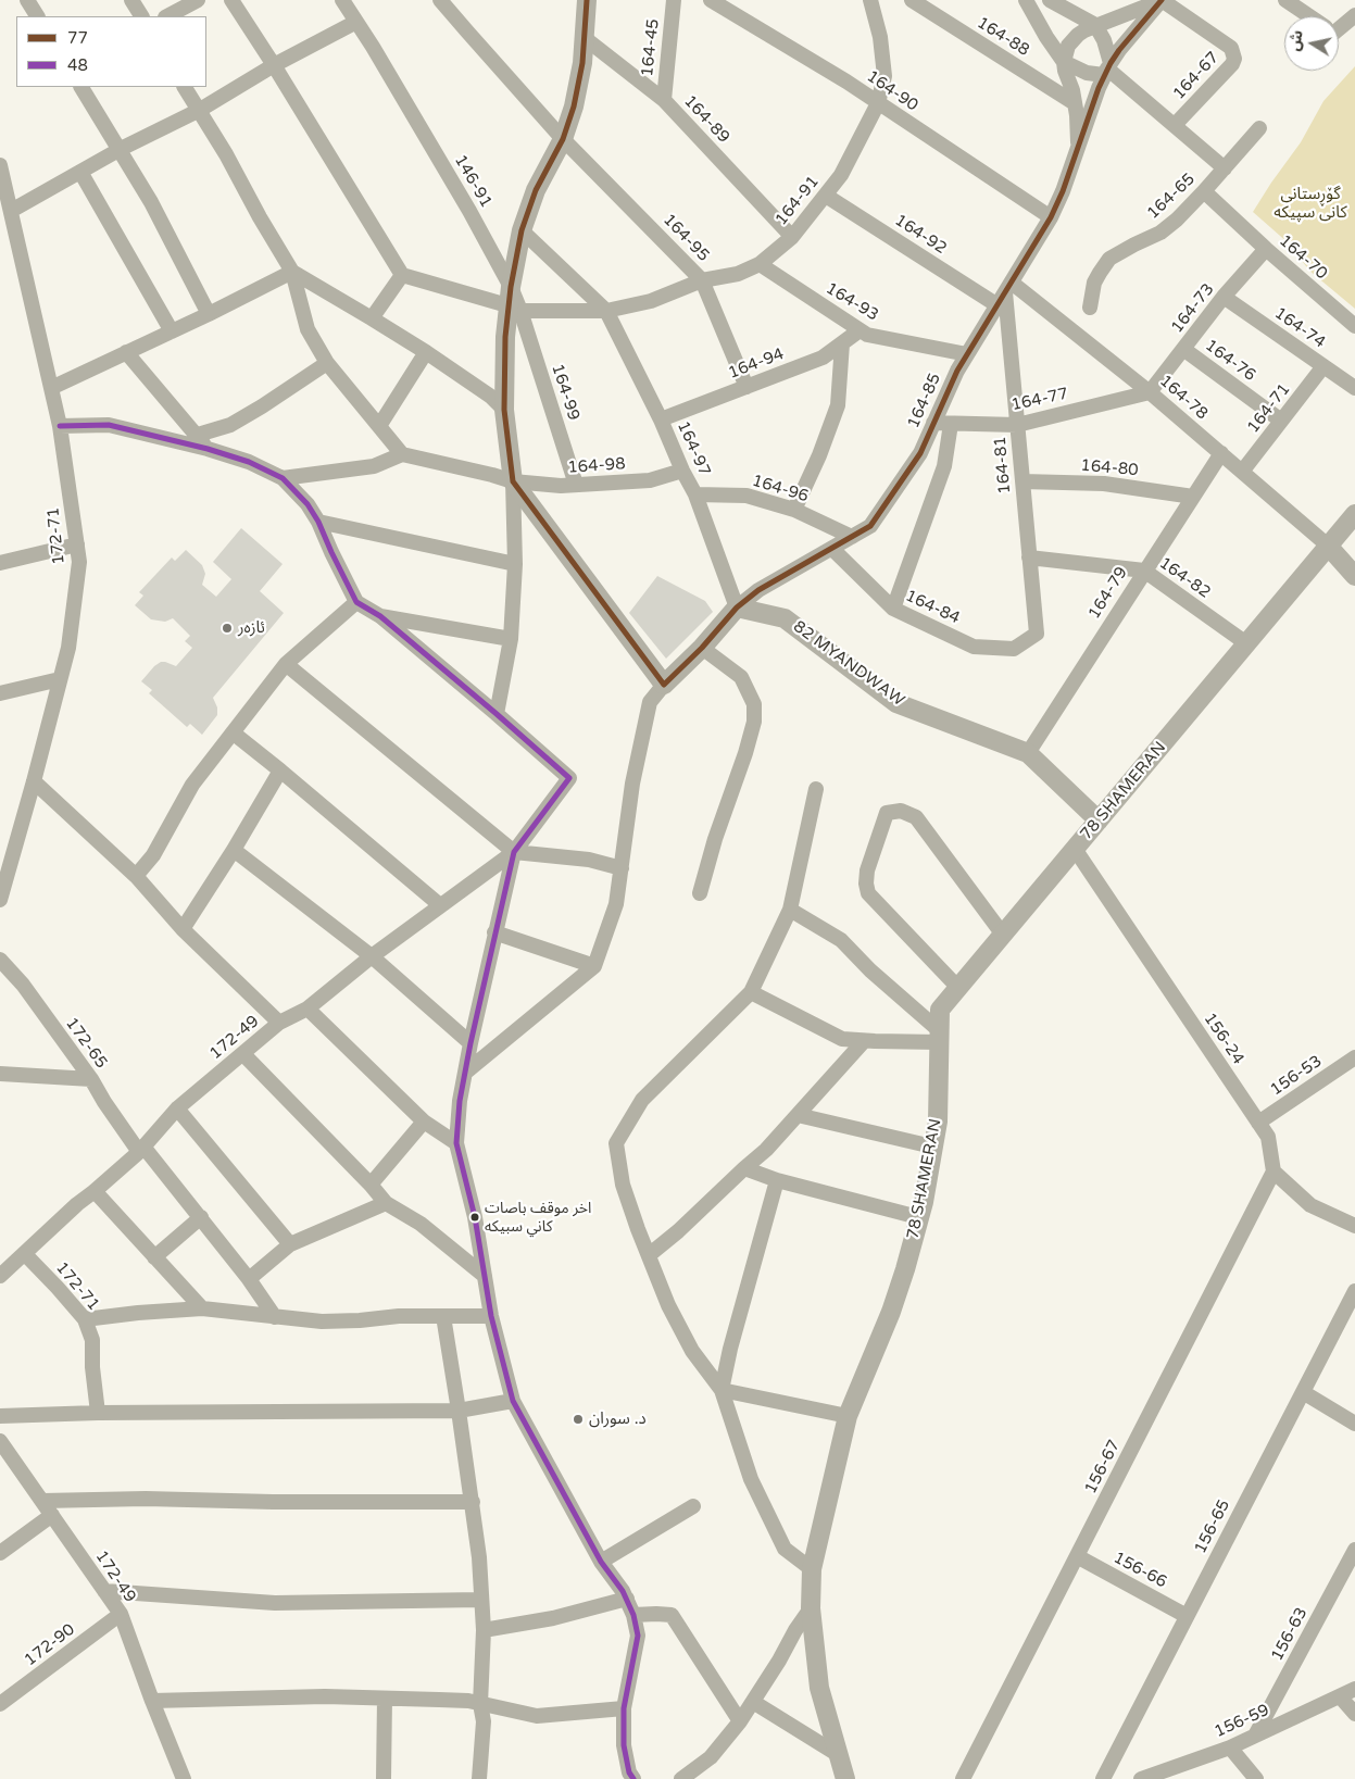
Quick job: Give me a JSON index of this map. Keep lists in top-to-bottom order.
{
  "streets": {
    "street": [
      "164-88",
      "164-45",
      "164-67",
      "164-90",
      "164-89",
      "146-91",
      "164-65",
      "164-91",
      "164-92",
      "164-95",
      "164-70",
      "164-93",
      "164-73",
      "164-74",
      "164-76",
      "164-94",
      "164-99",
      "164-78",
      "164-77",
      "164-85",
      "164-71",
      "164-97",
      "164-81",
      "164-98",
      "164-80",
      "164-96",
      "172-71",
      "164-82",
      "164-79",
      "164-84",
      "82 MYANDWAW",
      "78 SHAMERAN",
      "172-49",
      "156-24",
      "172-65",
      "156-53",
      "156-67",
      "156-65",
      "156-66",
      "156-63",
      "172-90",
      "156-59"
    ]
  },
  "crossings": [
    ["164-88", "164-85"],
    ["164-45", "164-89"],
    ["164-67", "164-85"],
    ["164-90", "164-91"],
    ["164-90", "164-85"],
    ["164-89", "164-91"],
    ["164-65", "164-70"],
    ["164-91", "164-92"],
    ["164-91", "164-95"],
    ["164-91", "164-93"],
    ["164-91", "164-97"],
    ["164-92", "164-78"],
    ["164-92", "164-85"],
    ["164-92", "164-81"],
    ["164-95", "164-94"],
    ["164-70", "164-73"],
    ["164-93", "164-94"],
    ["164-93", "164-85"],
    ["164-73", "164-74"],
    ["164-73", "164-76"],
    ["164-73", "164-78"],
    ["164-73", "164-77"],
    ["164-74", "164-71"],
    ["164-76", "164-71"],
    ["164-94", "164-97"],
    ["164-99", "164-98"],
    ["164-78", "164-77"],
    ["164-78", "164-85"],
    ["164-78", "164-71"],
    ["164-78", "164-81"],
    ["164-78", "164-79"],
    ["164-78", "78 SHAMERAN"],
    ["164-77", "164-85"],
    ["164-77", "164-81"],
    ["164-85", "164-97"],
    ["164-85", "164-81"],
    ["164-85", "164-96"],
    ["164-85", "164-84"],
    ["164-85", "82 MYANDWAW"],
    ["164-97", "164-98"],
    ["164-97", "164-96"],
    ["164-97", "82 MYANDWAW"],
    ["164-81", "164-80"],
    ["164-81", "164-82"],
    ["164-81", "164-84"],
    ["164-80", "164-79"],
    ["172-71", "172-49"],
    ["164-82", "164-79"],
    ["164-82", "78 SHAMERAN"],
    ["164-79", "82 MYANDWAW"],
    ["82 MYANDWAW", "78 SHAMERAN"],
    ["78 SHAMERAN", "156-24"],
    ["172-49", "172-65"],
    ["172-49", "172-90"],
    ["156-24", "156-53"],
    ["156-24", "156-67"],
    ["156-67", "156-66"],
    ["156-65", "156-66"],
    ["156-63", "156-59"]
  ],
  "parks": ["گۆڕستانی کانی سپیکە"],
  "places": ["ئازەر", "اخر موقف باصات كاني سبيكه", "د. سوران"],
  "lines": ["transit line 77", "transit line 48"],
  "legend": ["77", "48"],
  "north": "left"
}
